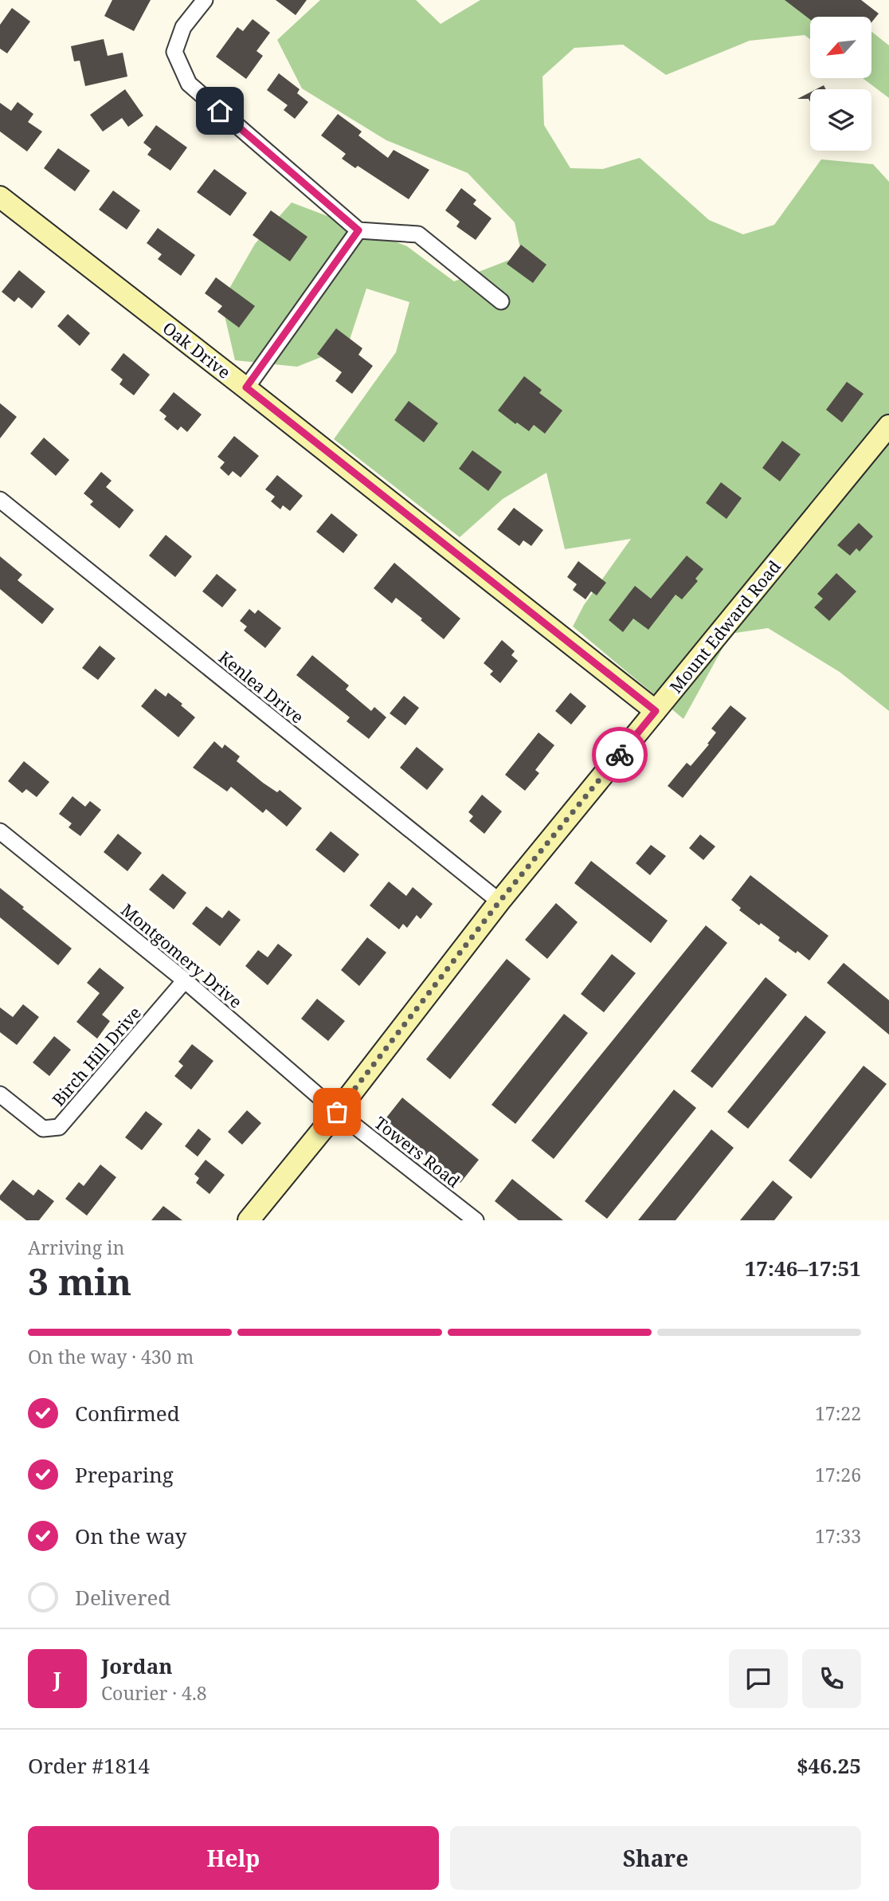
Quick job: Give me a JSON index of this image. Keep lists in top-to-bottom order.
{
  "streets": {
    "street": [
      "Oak Drive",
      "Mount Edward Road",
      "Kenlea Drive",
      "Montgomery Drive",
      "Birch Hill Drive",
      "Towers Road"
    ]
  },
  "crossings": [
    ["Oak Drive", "Mount Edward Road"],
    ["Mount Edward Road", "Kenlea Drive"],
    ["Mount Edward Road", "Montgomery Drive"],
    ["Mount Edward Road", "Towers Road"],
    ["Montgomery Drive", "Birch Hill Drive"],
    ["Montgomery Drive", "Towers Road"]
  ],
  "north": "bottom left",
  "page": {
    "heading": ["3 min", "Arriving in", "17:46–17:51"],
    "panel": [
      "Jordan",
      "Courier · 4.8",
      "Order #1814",
      "$46.25"
    ],
    "bar": "On the way · 430 m",
    "list": [
      ["Confirmed", "17:22"],
      ["Preparing", "17:26"],
      ["On the way", "17:33"],
      "Delivered"
    ],
    "round": "J",
    "buttons": ["Help", "Share"]
  }
}
